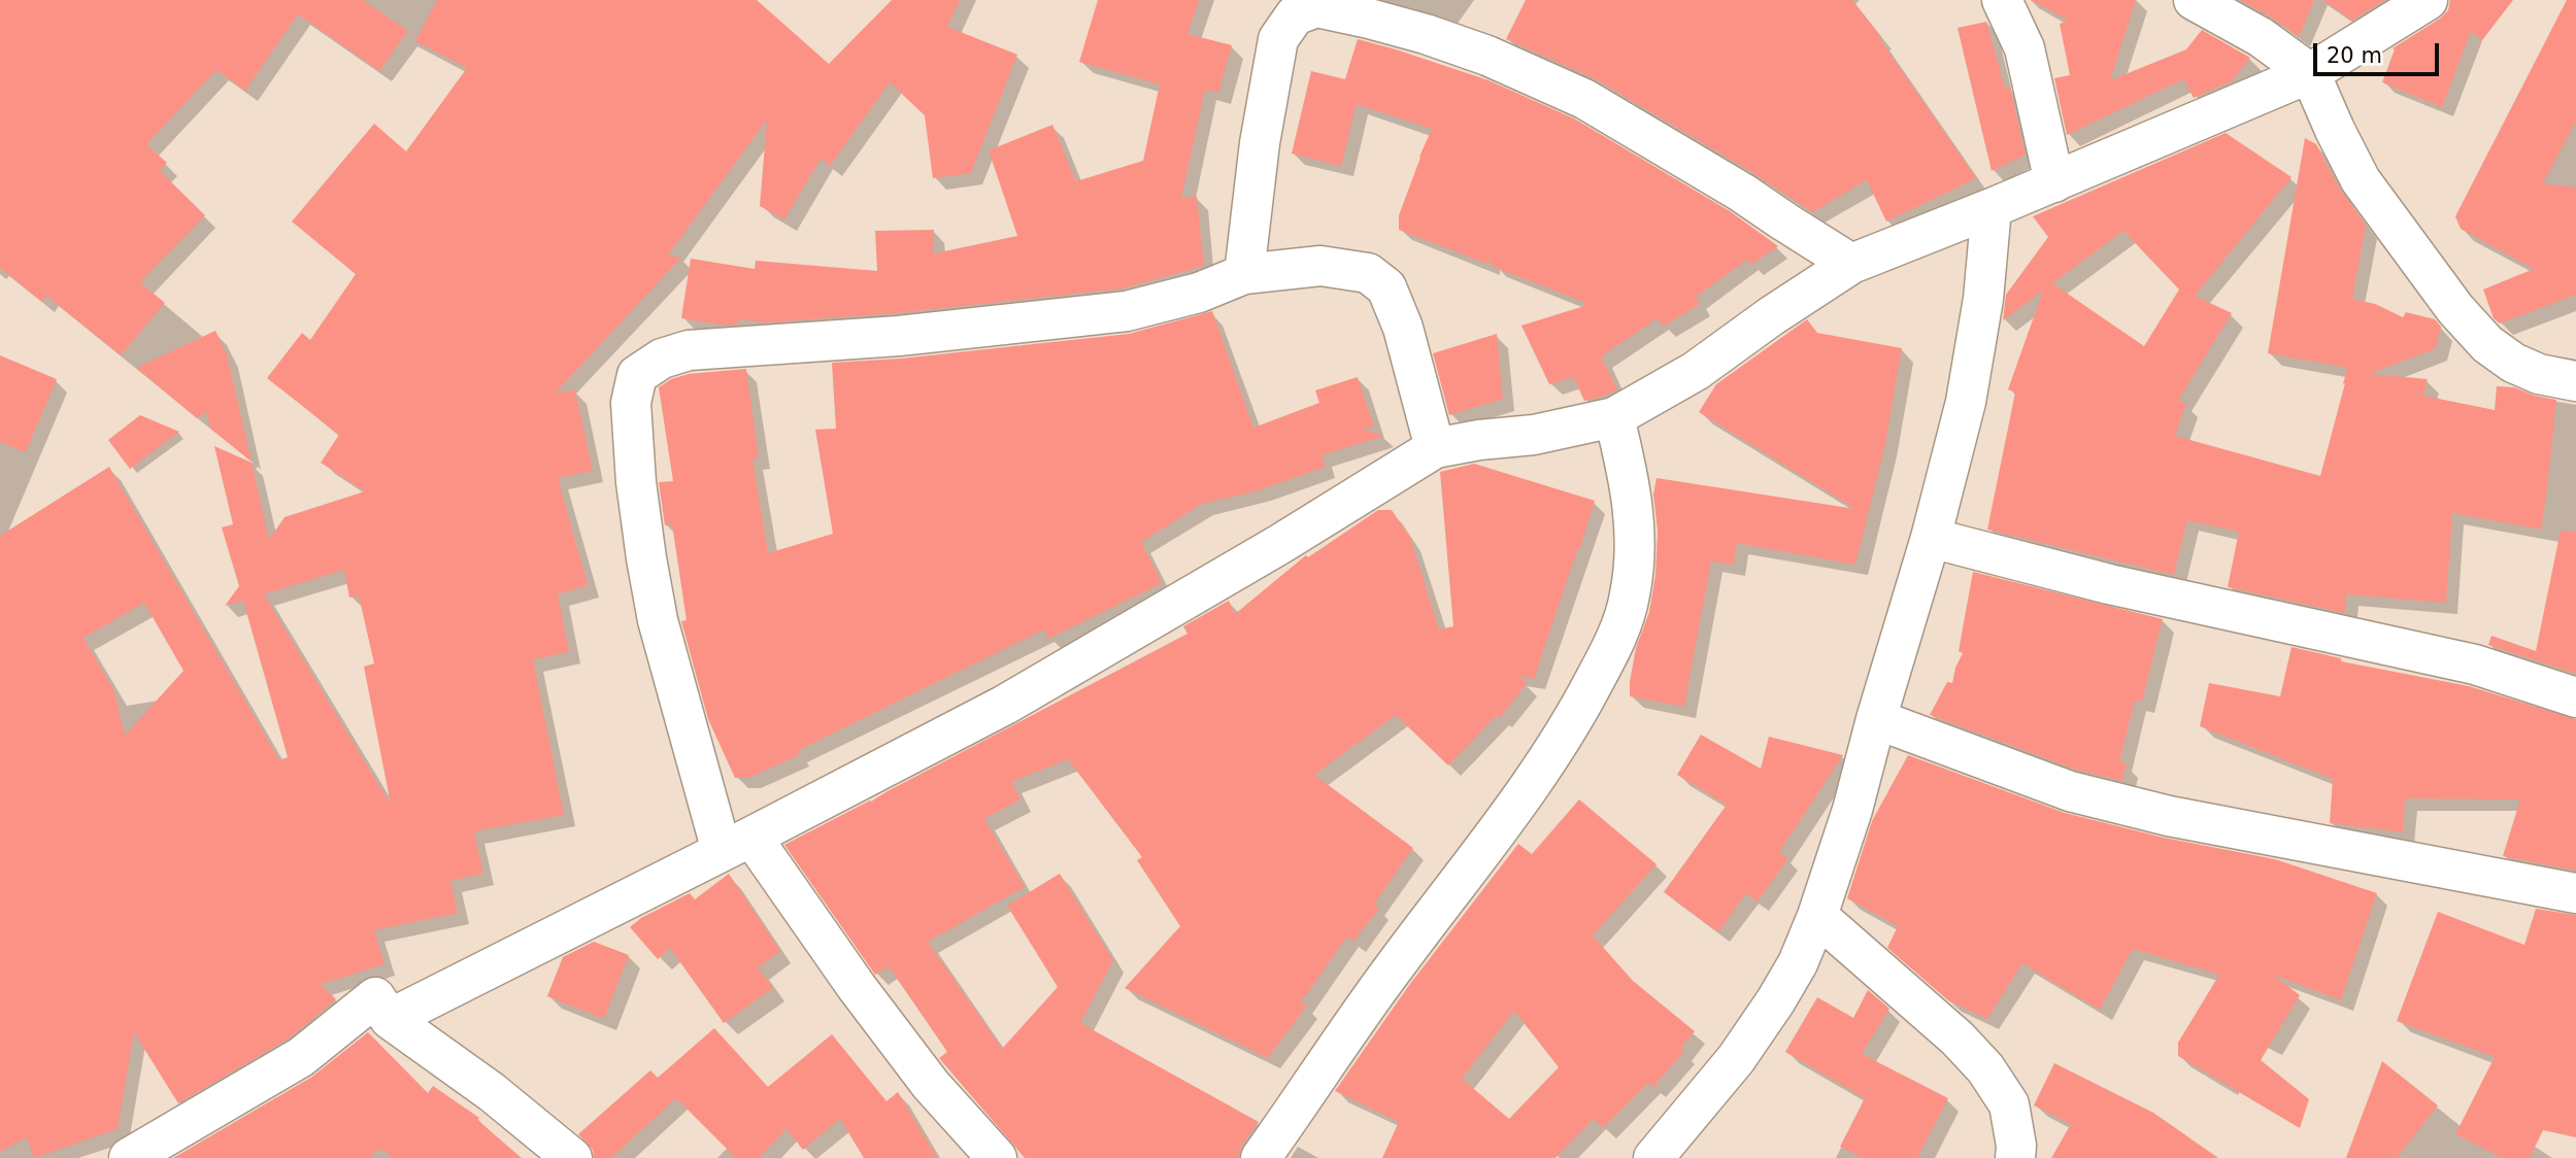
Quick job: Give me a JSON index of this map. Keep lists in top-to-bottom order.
{
  "scale_bar": "20 m"
}
